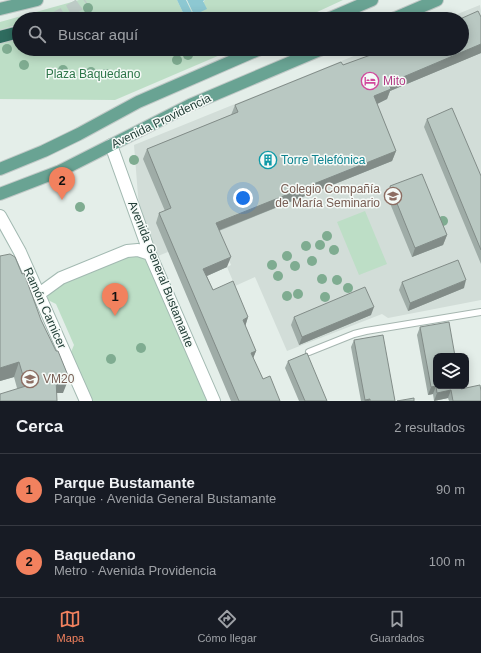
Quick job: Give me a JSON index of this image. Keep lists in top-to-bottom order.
{
  "streets": {
    "main road": ["Avenida Providencia", "Avenida General Bustamante", "Ramón Carnicer"]
  },
  "crossings": [
    ["Avenida Providencia", "Avenida General Bustamante"]
  ],
  "parks": ["Plaza Baquedano"],
  "places": {
    "hotel": ["Mito"],
    "building": ["Torre Telefónica"],
    "school or university": ["Colegio Compañía de María Seminario", "VM20"]
  },
  "page": {
    "search": "Buscar aquí",
    "pins": ["2", "1"],
    "heading": ["Cerca", "2 resultados"],
    "list": [
      {
        "mark": "1",
        "name": "Parque Bustamante",
        "note": "Parque · Avenida General Bustamante",
        "value": "90 m"
      },
      {
        "mark": "2",
        "name": "Baquedano",
        "note": "Metro · Avenida Providencia",
        "value": "100 m"
      }
    ],
    "nav": ["Mapa", "Cómo llegar", "Guardados"]
  }
}
